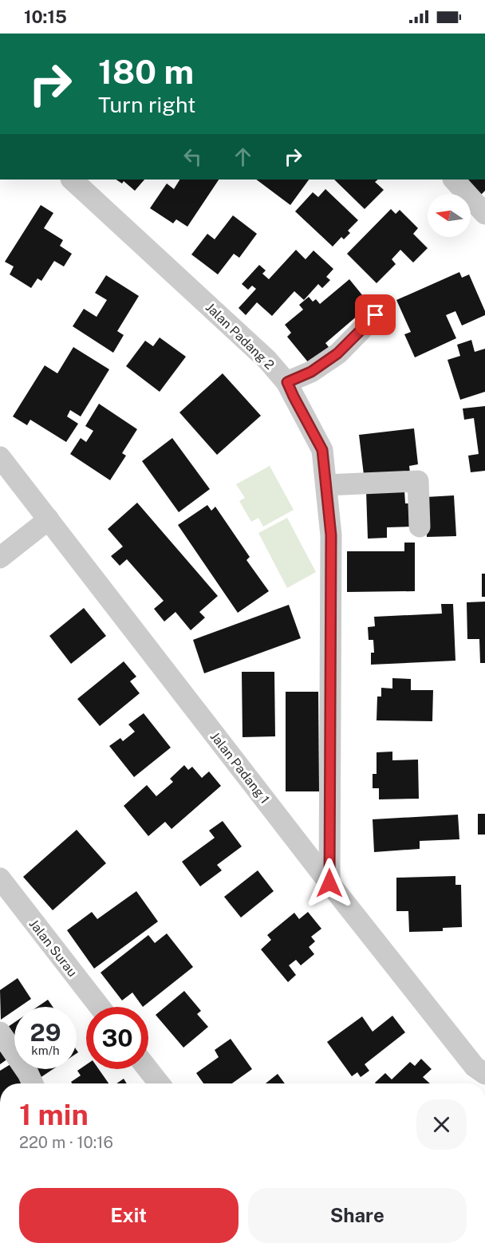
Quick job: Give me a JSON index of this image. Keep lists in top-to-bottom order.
{
  "streets": {
    "street": ["Jalan Padang 2", "Jalan Padang 1", "Jalan Surau"]
  },
  "crossings": [
    ["Jalan Padang 2", "Jalan Padang 1"]
  ],
  "north": "left",
  "page": {
    "status": "10:15",
    "turn": ["180 m", "Turn right"],
    "speed": "29 km/h",
    "limit": "30",
    "heading": ["1 min", "220 m · 10:16"],
    "buttons": ["Exit", "Share"]
  }
}
